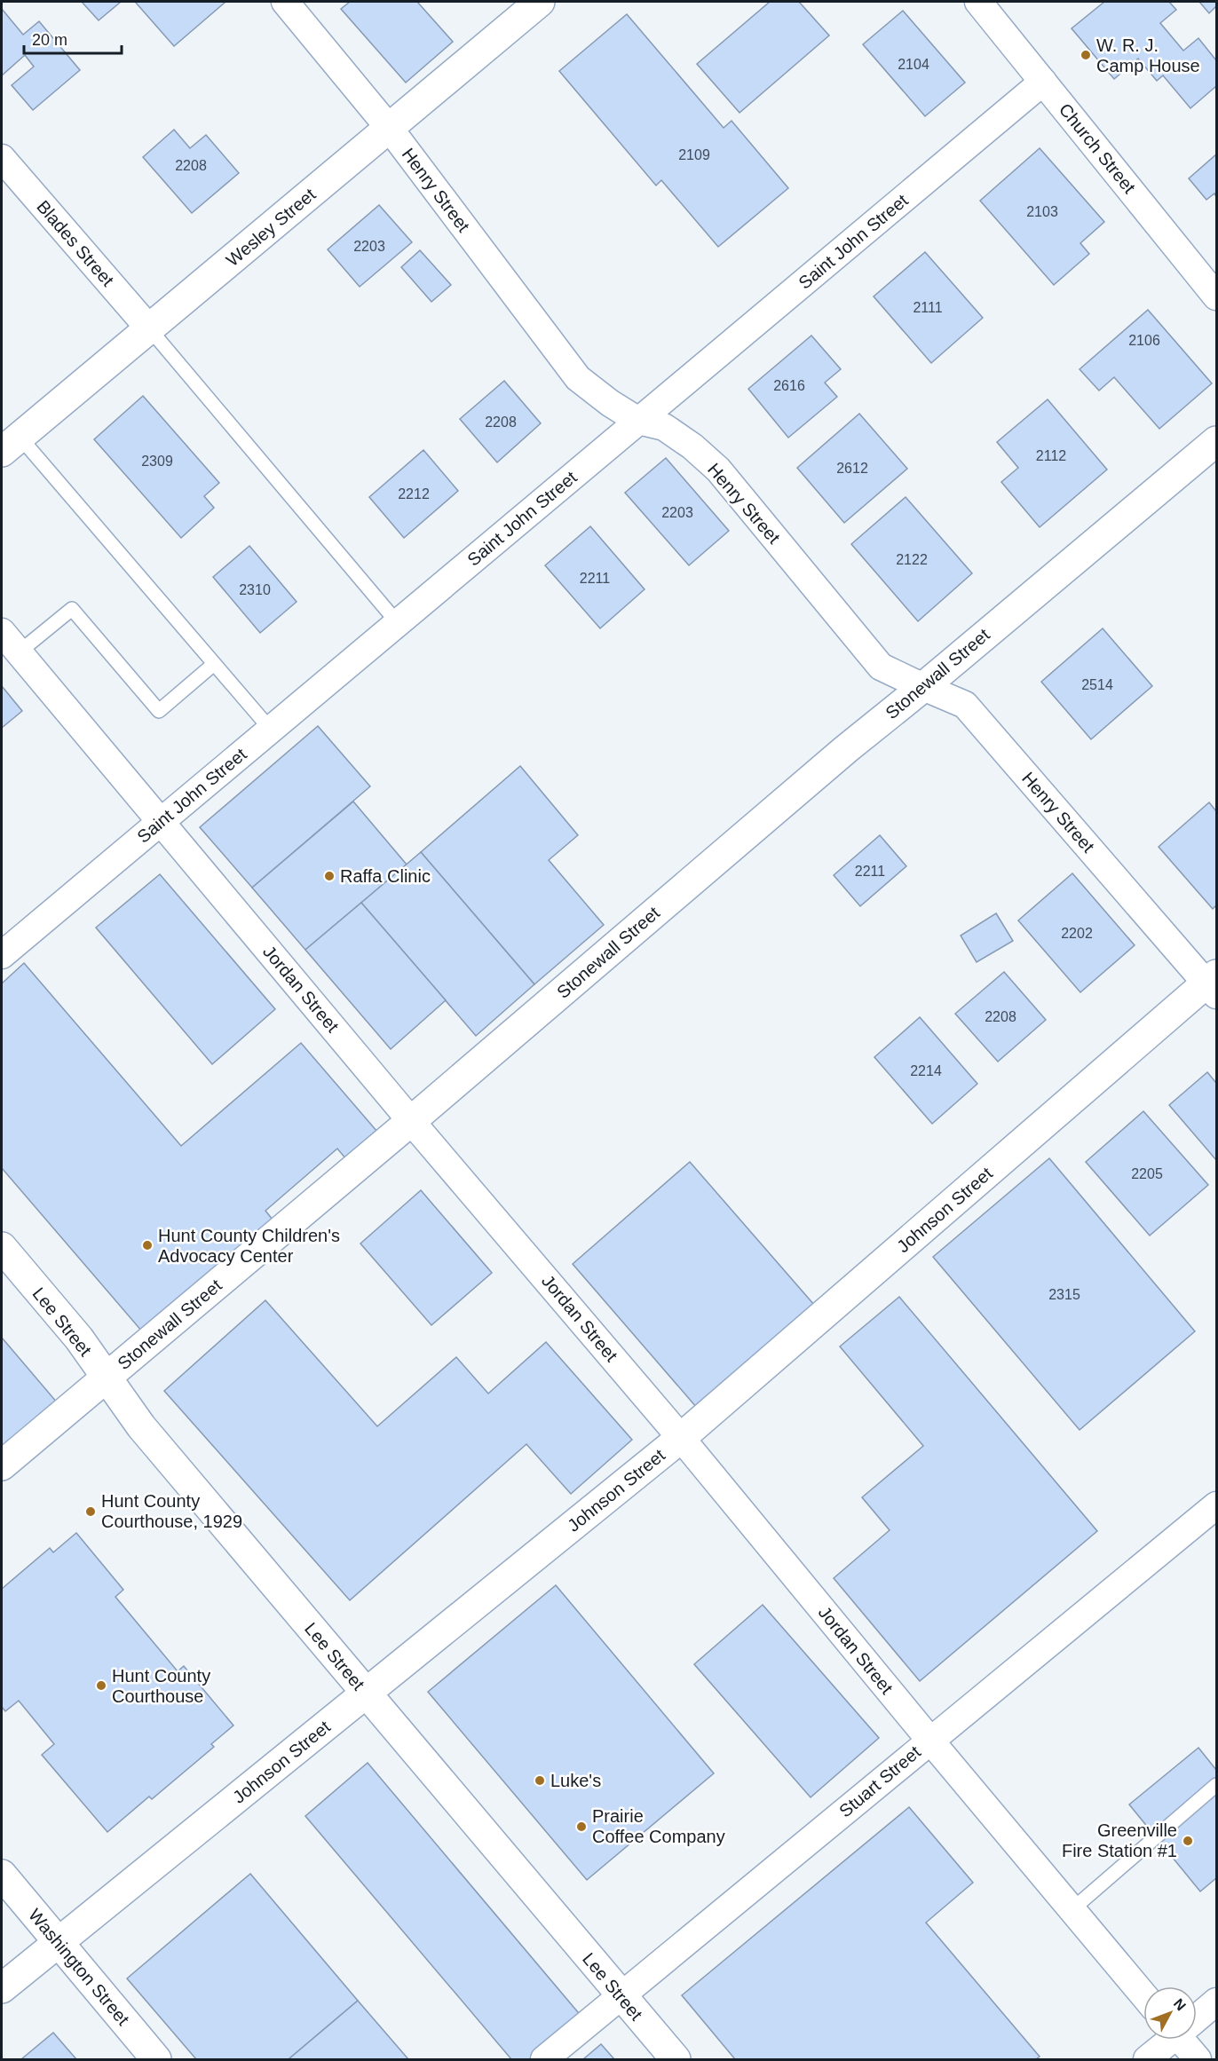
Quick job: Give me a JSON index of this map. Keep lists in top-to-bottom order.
{
  "streets": {
    "main road": [
      "Wesley Street",
      "Stonewall Street",
      "Johnson Street",
      "Lee Street",
      "Washington Street"
    ],
    "street": [
      "Church Street",
      "Henry Street",
      "Saint John Street",
      "Blades Street",
      "Jordan Street",
      "Stuart Street"
    ]
  },
  "crossings": [
    ["Church Street", "Saint John Street"],
    ["Henry Street", "Wesley Street"],
    ["Henry Street", "Saint John Street"],
    ["Henry Street", "Stonewall Street"],
    ["Henry Street", "Johnson Street"],
    ["Wesley Street", "Blades Street"],
    ["Saint John Street", "Jordan Street"],
    ["Stonewall Street", "Jordan Street"],
    ["Stonewall Street", "Lee Street"],
    ["Jordan Street", "Johnson Street"],
    ["Jordan Street", "Stuart Street"],
    ["Johnson Street", "Lee Street"],
    ["Johnson Street", "Washington Street"],
    ["Lee Street", "Stuart Street"]
  ],
  "places": [
    "W. R. J. Camp House",
    "Raffa Clinic",
    "Hunt County Children's Advocacy Center",
    "Hunt County Courthouse, 1929",
    "Hunt County Courthouse",
    "Luke's",
    "Prairie Coffee Company",
    "Greenville Fire Station #1"
  ],
  "house_numbers": [
    "2104",
    "2109",
    "2208",
    "2103",
    "2203",
    "2111",
    "2106",
    "2616",
    "2208",
    "2112",
    "2309",
    "2612",
    "2212",
    "2203",
    "2122",
    "2211",
    "2310",
    "2514",
    "2211",
    "2202",
    "2208",
    "2214",
    "2205",
    "2315"
  ],
  "scale_bar": "20 m",
  "north": "top right"
}
